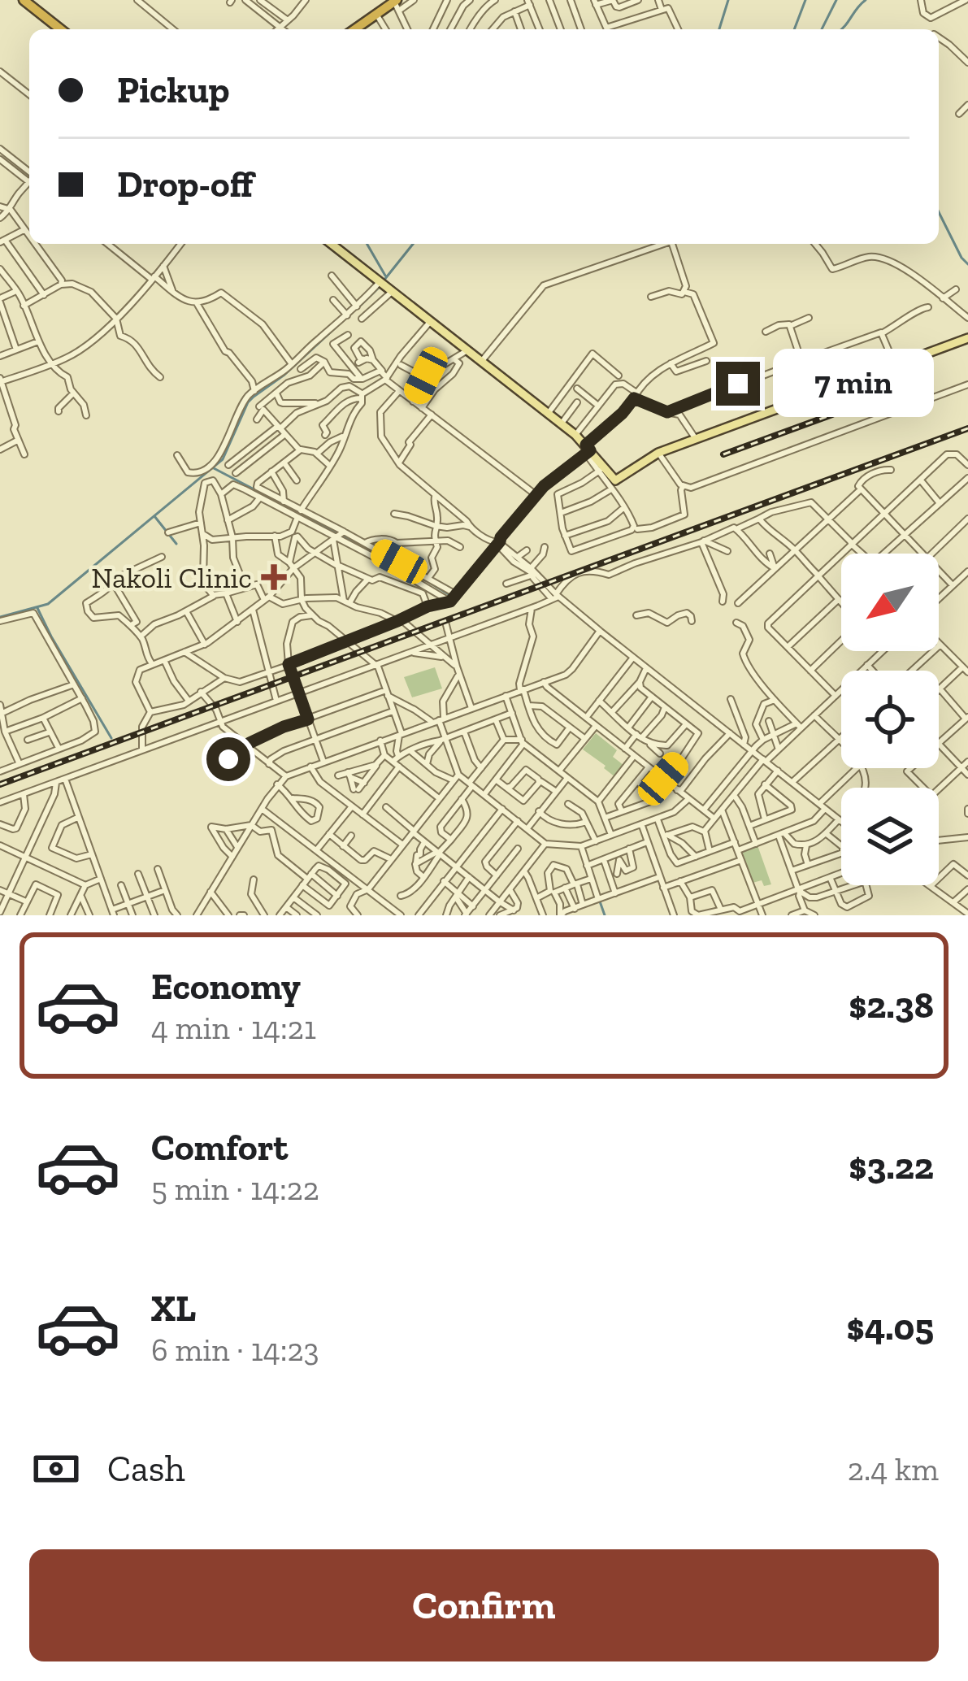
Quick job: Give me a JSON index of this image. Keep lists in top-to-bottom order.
{
  "places": {
    "health": ["Nakoli Clinic"]
  },
  "north": "bottom left",
  "page": {
    "banner": ["Pickup", "Drop-off"],
    "bubble": "7 min",
    "list": [
      {
        "name": "Economy",
        "note": "4 min · 14:21",
        "value": "$2.38"
      },
      {
        "name": "Comfort",
        "note": "5 min · 14:22",
        "value": "$3.22"
      },
      {
        "name": "XL",
        "note": "6 min · 14:23",
        "value": "$4.05"
      }
    ],
    "pay": ["Cash", "2.4 km"],
    "buttons": "Confirm"
  }
}
